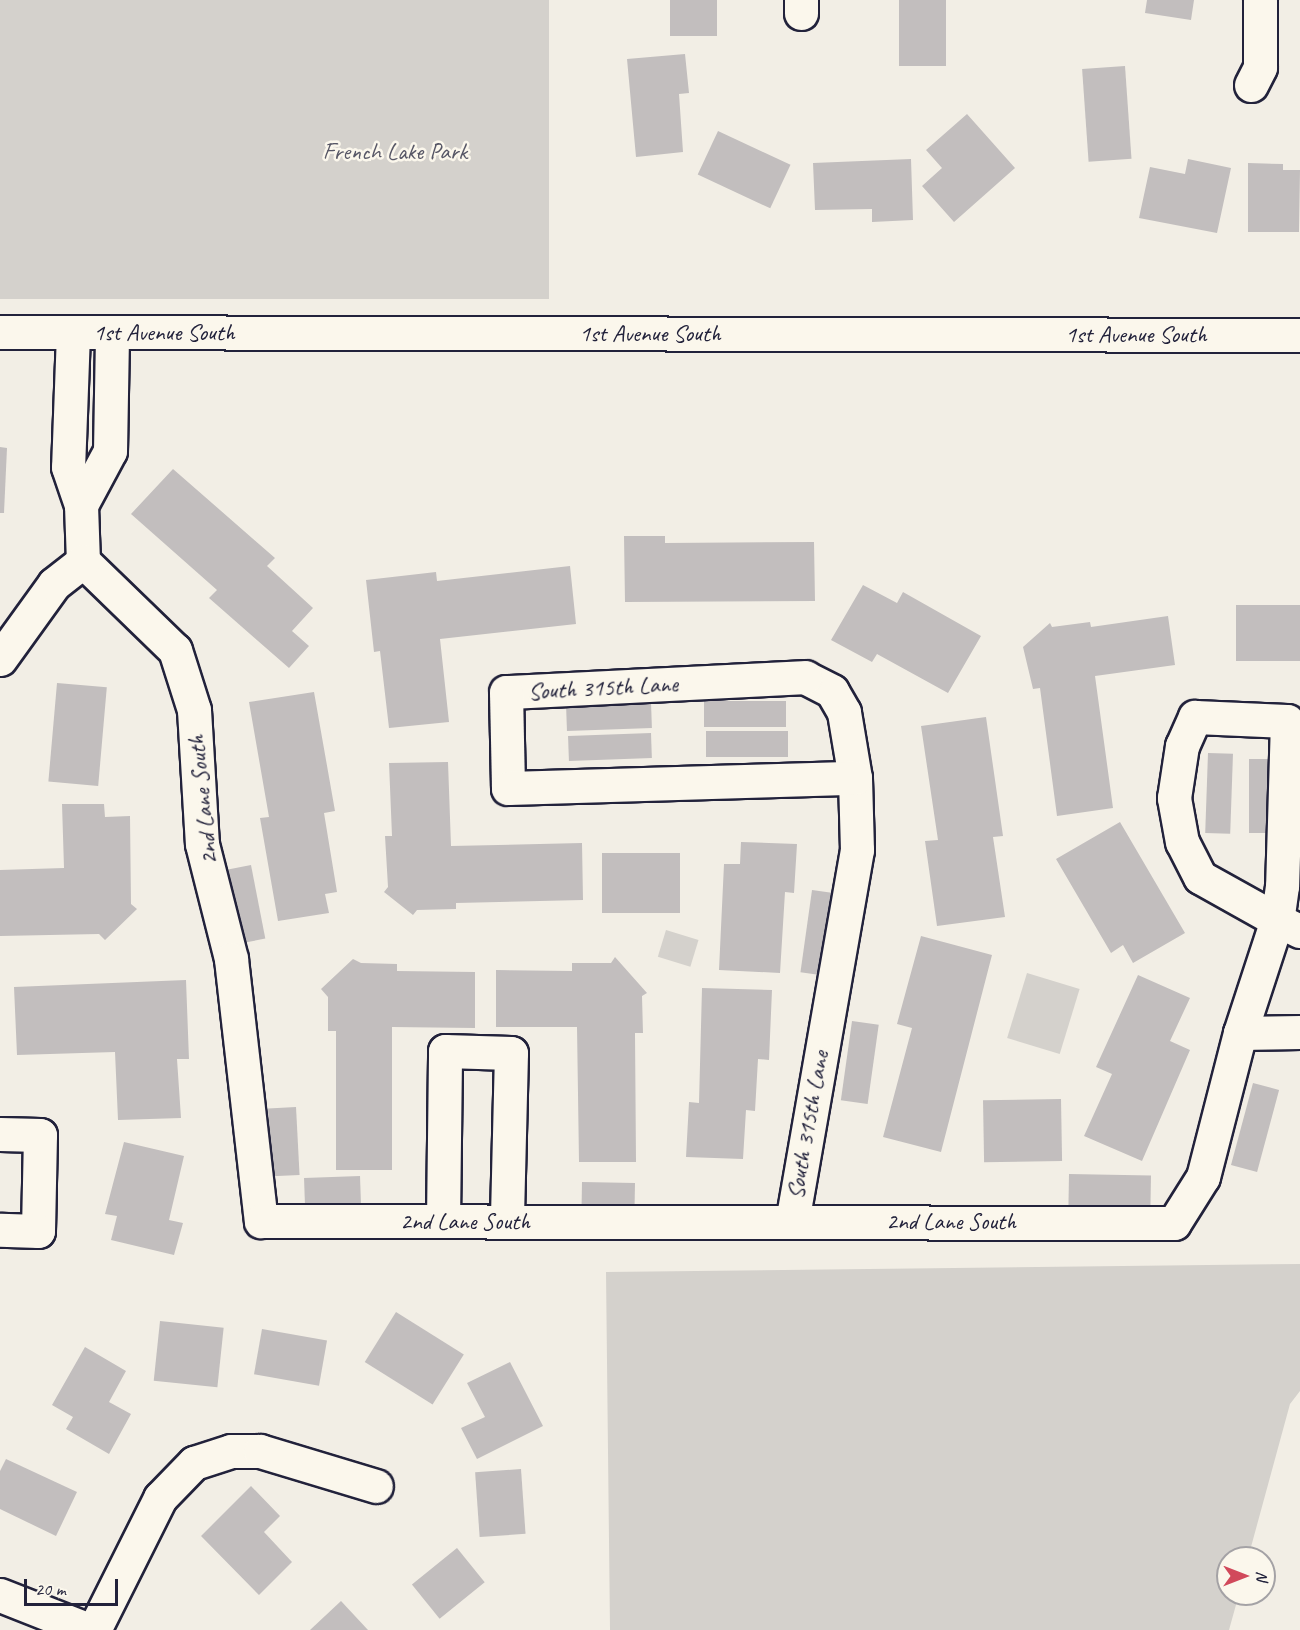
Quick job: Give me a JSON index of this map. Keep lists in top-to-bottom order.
{
  "streets": {
    "street": ["1st Avenue South", "South 315th Lane", "2nd Lane South"]
  },
  "crossings": [
    ["South 315th Lane", "2nd Lane South"]
  ],
  "parks": ["French Lake Park"],
  "scale_bar": "20 m",
  "north": "right"
}
